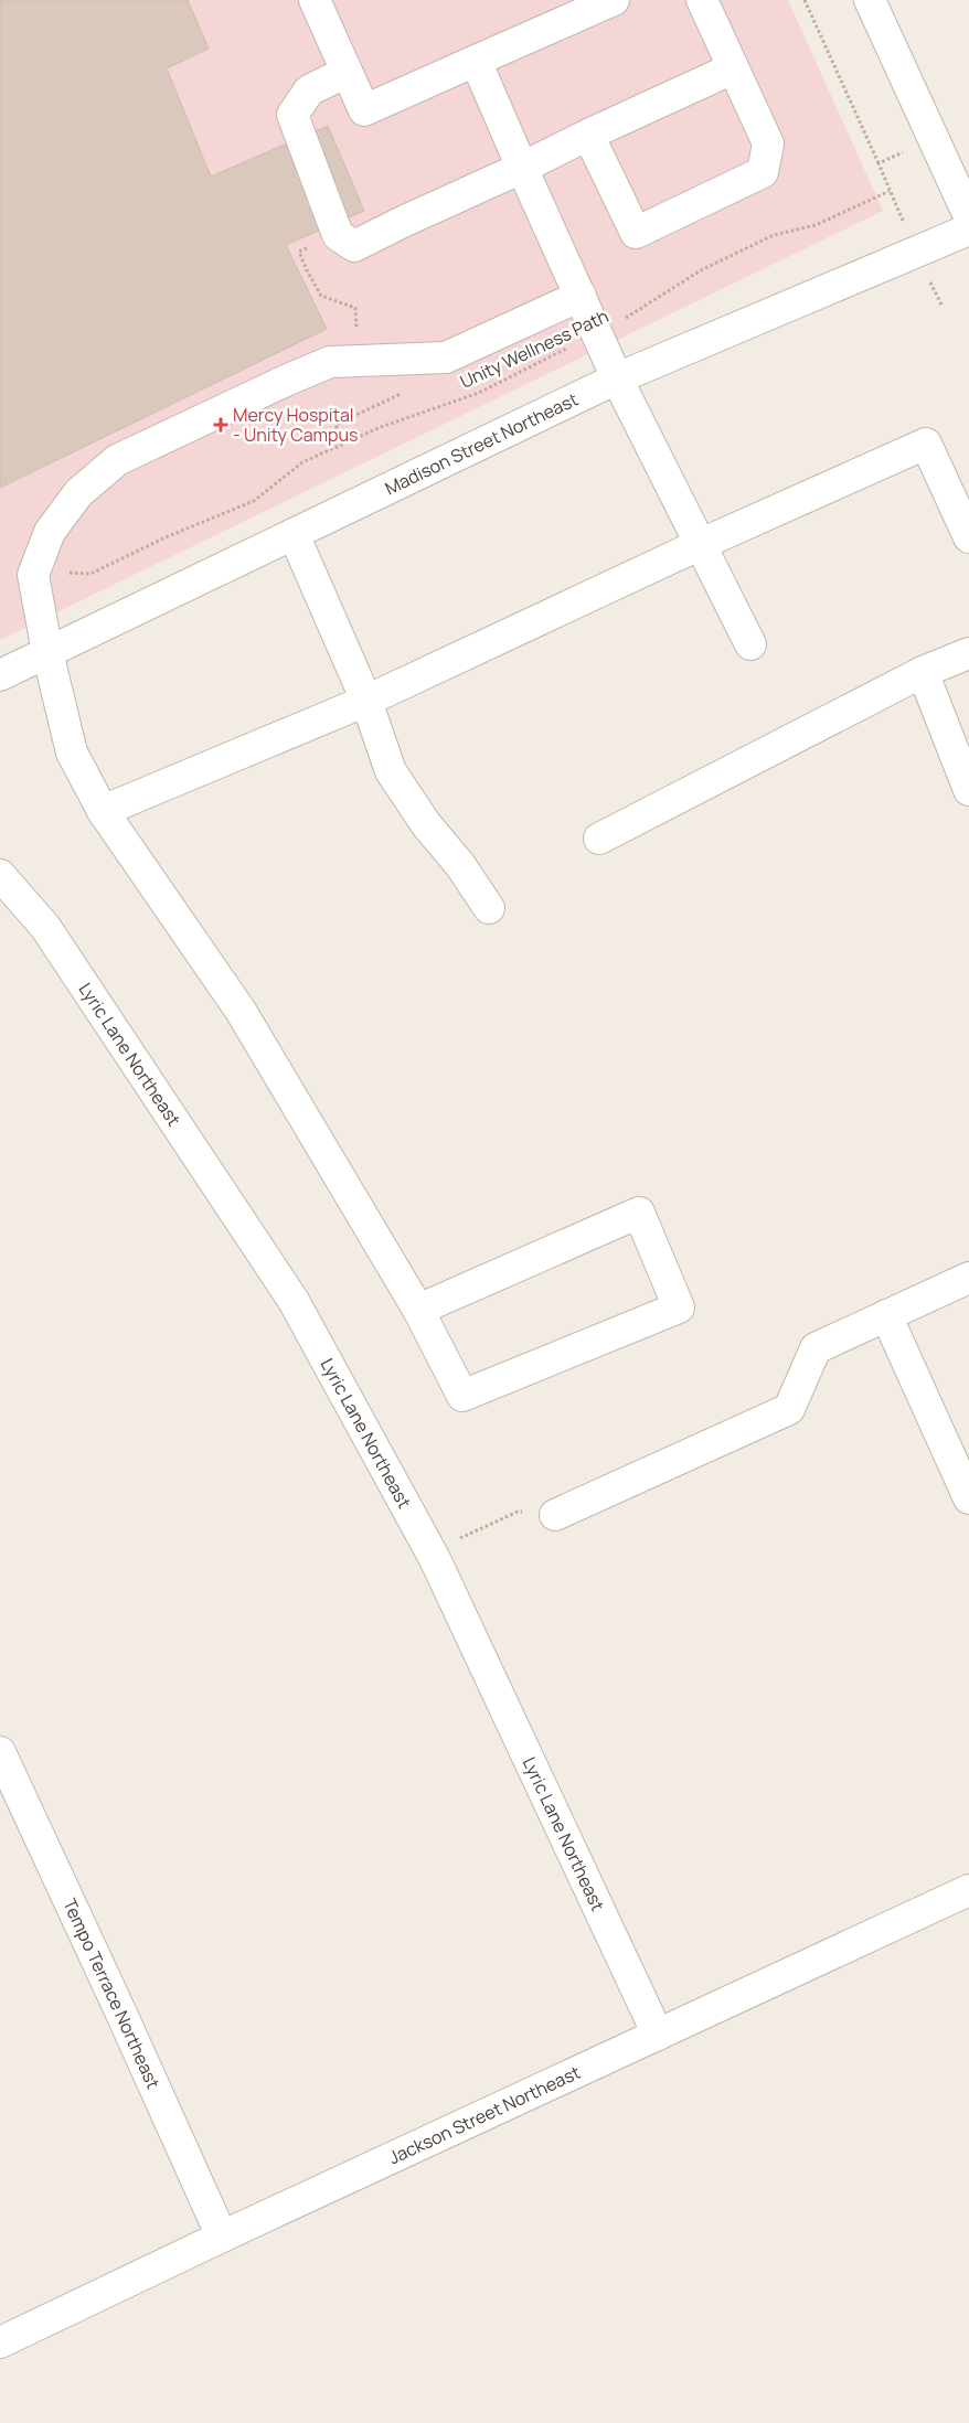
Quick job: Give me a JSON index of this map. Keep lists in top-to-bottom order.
{
  "streets": {
    "street": [
      "Madison Street Northeast",
      "Lyric Lane Northeast",
      "Tempo Terrace Northeast",
      "Jackson Street Northeast"
    ],
    "path": ["Unity Wellness Path"]
  },
  "crossings": [
    ["Lyric Lane Northeast", "Jackson Street Northeast"],
    ["Tempo Terrace Northeast", "Jackson Street Northeast"]
  ],
  "places": {
    "health": ["Mercy Hospital - Unity Campus"]
  }
}
